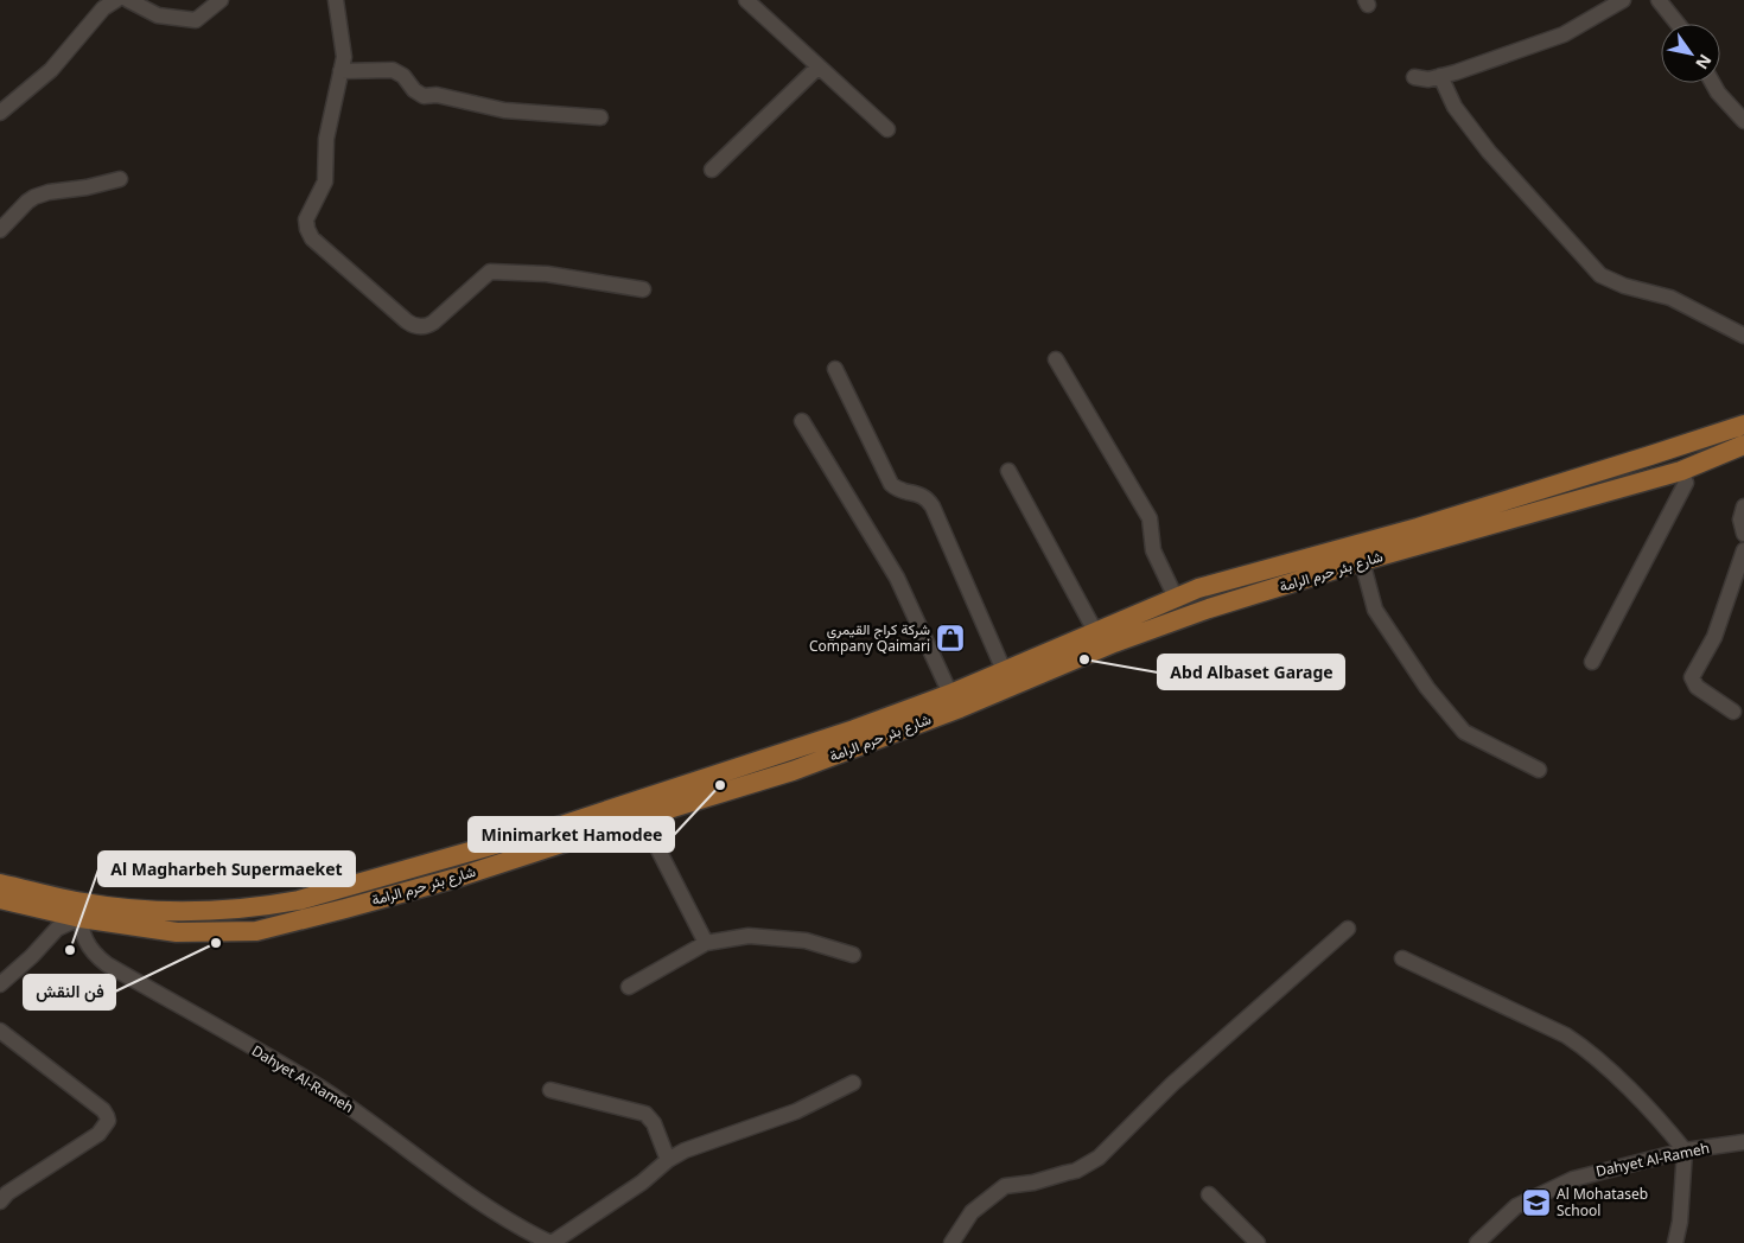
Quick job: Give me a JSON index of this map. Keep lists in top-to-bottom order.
{
  "streets": {
    "main road": ["شارع بئر حرم الرامة"],
    "street": ["Dahyet Al-Rameh"]
  },
  "crossings": [
    ["شارع بئر حرم الرامة", "Dahyet Al-Rameh"]
  ],
  "places": {
    "shop": ["شركة كراج القيمري Company Qaimari"],
    "other": [
      "Abd Albaset Garage",
      "Minimarket Hamodee",
      "فن النقش",
      "Al Magharbeh Supermaeket"
    ],
    "school or university": ["Al Mohataseb School"]
  },
  "north": "bottom right"
}
